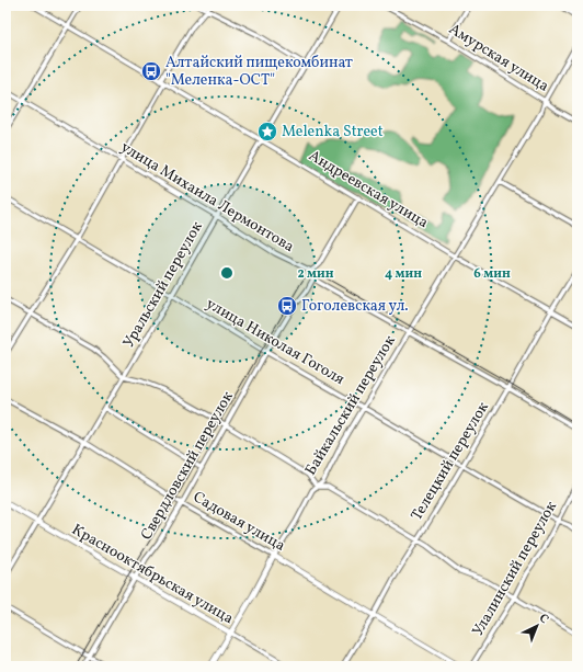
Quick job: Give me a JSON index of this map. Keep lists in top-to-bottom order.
{
  "streets": {
    "main road": ["Байкальский переулок", "Садовая улица", "Краснооктябрьская улица"],
    "street": [
      "Амурская улица",
      "Андреевская улица",
      "улица Михаила Лермонтова",
      "Уральский переулок",
      "улица Николая Гоголя",
      "Телецкий переулок",
      "Свердловский переулок",
      "Улалинский переулок"
    ]
  },
  "crossings": [
    ["Амурская улица", "Байкальский переулок"],
    ["Андреевская улица", "Уральский переулок"],
    ["Андреевская улица", "Байкальский переулок"],
    ["Андреевская улица", "Телецкий переулок"],
    ["улица Михаила Лермонтова", "Уральский переулок"],
    ["Уральский переулок", "улица Николая Гоголя"],
    ["Уральский переулок", "Садовая улица"],
    ["Уральский переулок", "Краснооктябрьская улица"],
    ["улица Николая Гоголя", "Байкальский переулок"],
    ["улица Николая Гоголя", "Телецкий переулок"],
    ["улица Николая Гоголя", "Свердловский переулок"],
    ["улица Николая Гоголя", "Улалинский переулок"],
    ["Байкальский переулок", "Садовая улица"],
    ["Байкальский переулок", "Краснооктябрьская улица"],
    ["Телецкий переулок", "Садовая улица"],
    ["Свердловский переулок", "Садовая улица"],
    ["Свердловский переулок", "Краснооктябрьская улица"]
  ],
  "places": {
    "bus stop": ["Алтайский пищекомбинат \"Меленка-ОСТ\"", "Гоголевская ул."],
    "place": ["Melenka Street"]
  },
  "north": "top right",
  "rings": ["2 мин", "4 мин", "6 мин"]
}
